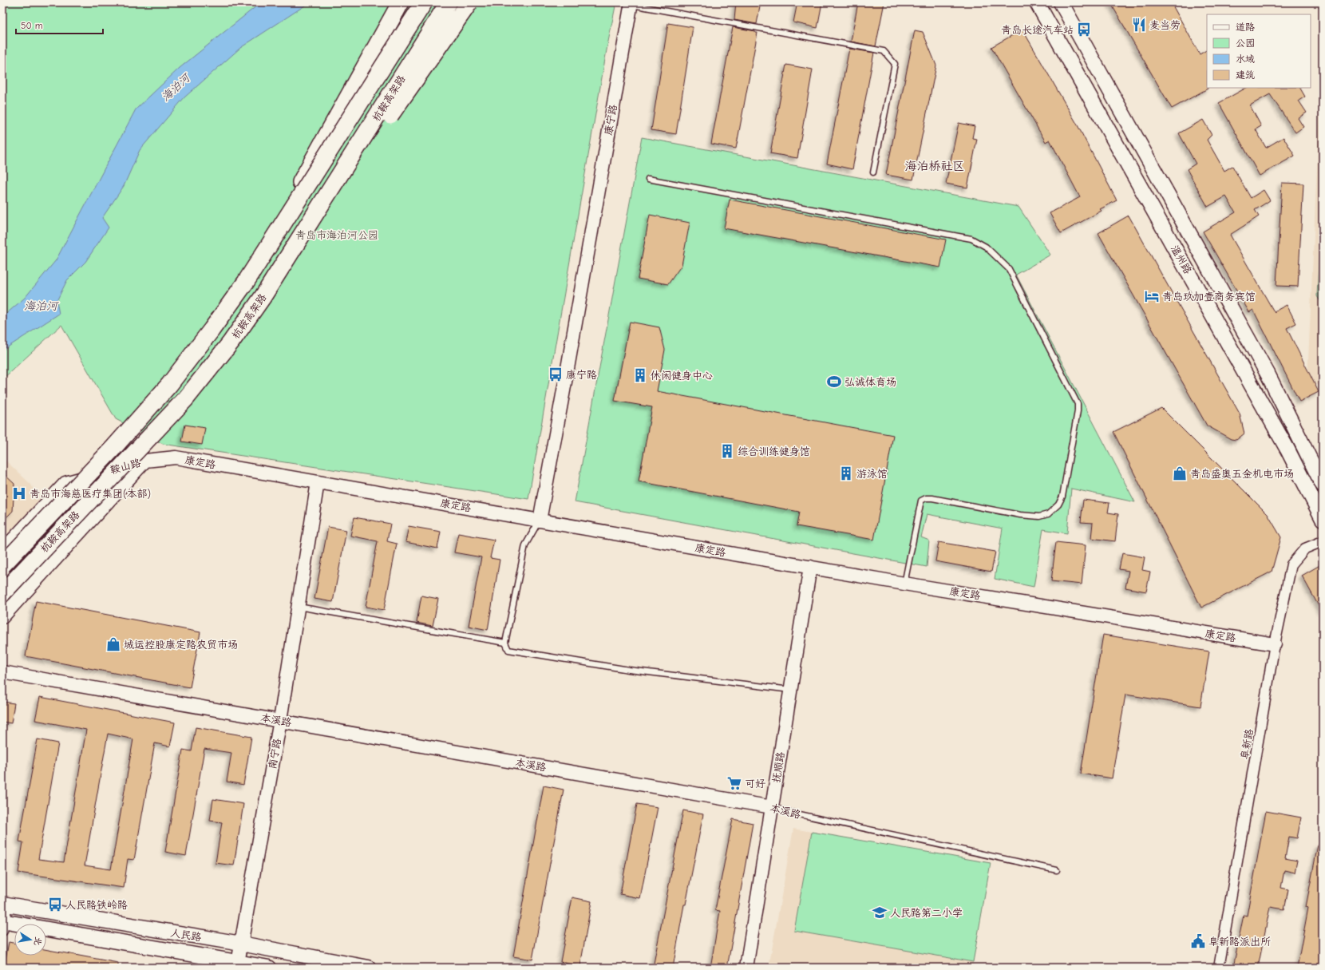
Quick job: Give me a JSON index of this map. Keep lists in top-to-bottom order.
{
  "streets": {
    "highway": ["杭鞍高架路"],
    "main road": ["温州路", "人民路"],
    "street": [
      "康宁路",
      "康定路",
      "鞍山路",
      "本溪路",
      "阜新路",
      "南宁路",
      "抚顺路"
    ]
  },
  "crossings": [
    ["康宁路", "康定路"],
    ["康定路", "鞍山路"],
    ["康定路", "阜新路"],
    ["康定路", "南宁路"],
    ["康定路", "抚顺路"],
    ["本溪路", "南宁路"],
    ["本溪路", "抚顺路"],
    ["南宁路", "人民路"]
  ],
  "districts": ["海泊桥社区"],
  "water": ["海泊河"],
  "parks": ["青岛市海泊河公园"],
  "places": {
    "restaurant": ["麦当劳"],
    "bus stop": ["青岛长途汽车站", "康宁路", "人民路铁岭路"],
    "hotel": ["青岛玖加壹商务宾馆"],
    "building": ["休闲健身中心", "综合训练健身馆", "游泳馆"],
    "sports": ["弘诚体育场"],
    "shop": ["青岛盛奥五金机电市场", "城运控股康定路农贸市场"],
    "hospital": ["青岛市海慈医疗集团(本部)"],
    "supermarket": ["可好"],
    "school or university": ["人民路第二小学"],
    "public building": ["阜新路派出所"]
  },
  "legend": [
    "道路",
    "公园",
    "水域",
    "建筑"
  ],
  "scale_bar": "50 m",
  "north": "right"
}
